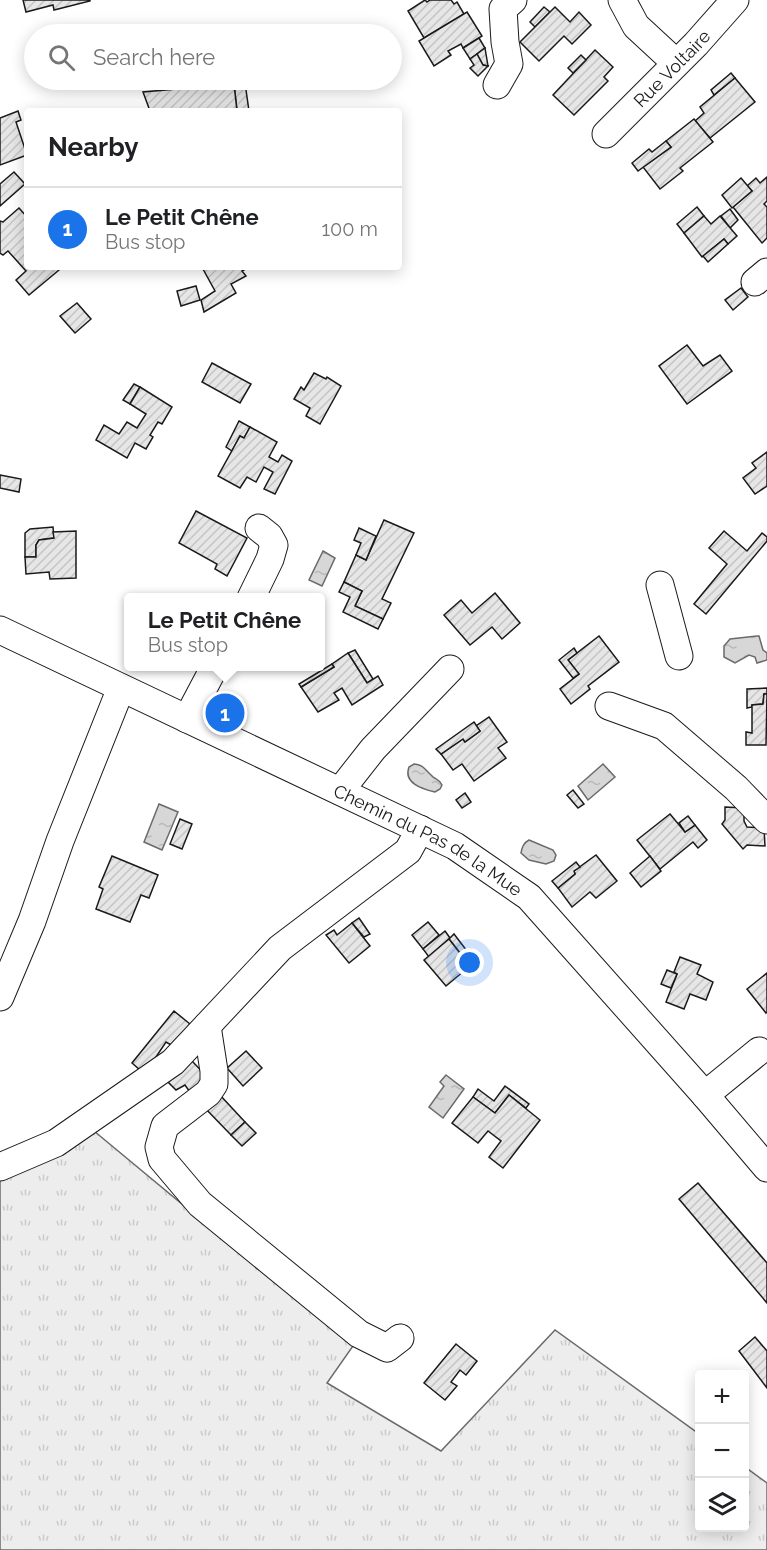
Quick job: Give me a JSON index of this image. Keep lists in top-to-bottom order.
{
  "streets": {
    "street": ["Rue Voltaire", "Chemin du Pas de la Mue"]
  },
  "page": {
    "search": "Search here",
    "heading": "Nearby",
    "list": [
      {
        "mark": "1",
        "name": "Le Petit Chêne",
        "note": "Bus stop",
        "value": "100 m"
      }
    ],
    "popup": ["Le Petit Chêne", "Bus stop"],
    "pins": "1",
    "map_buttons": ["+", "−"]
  }
}
